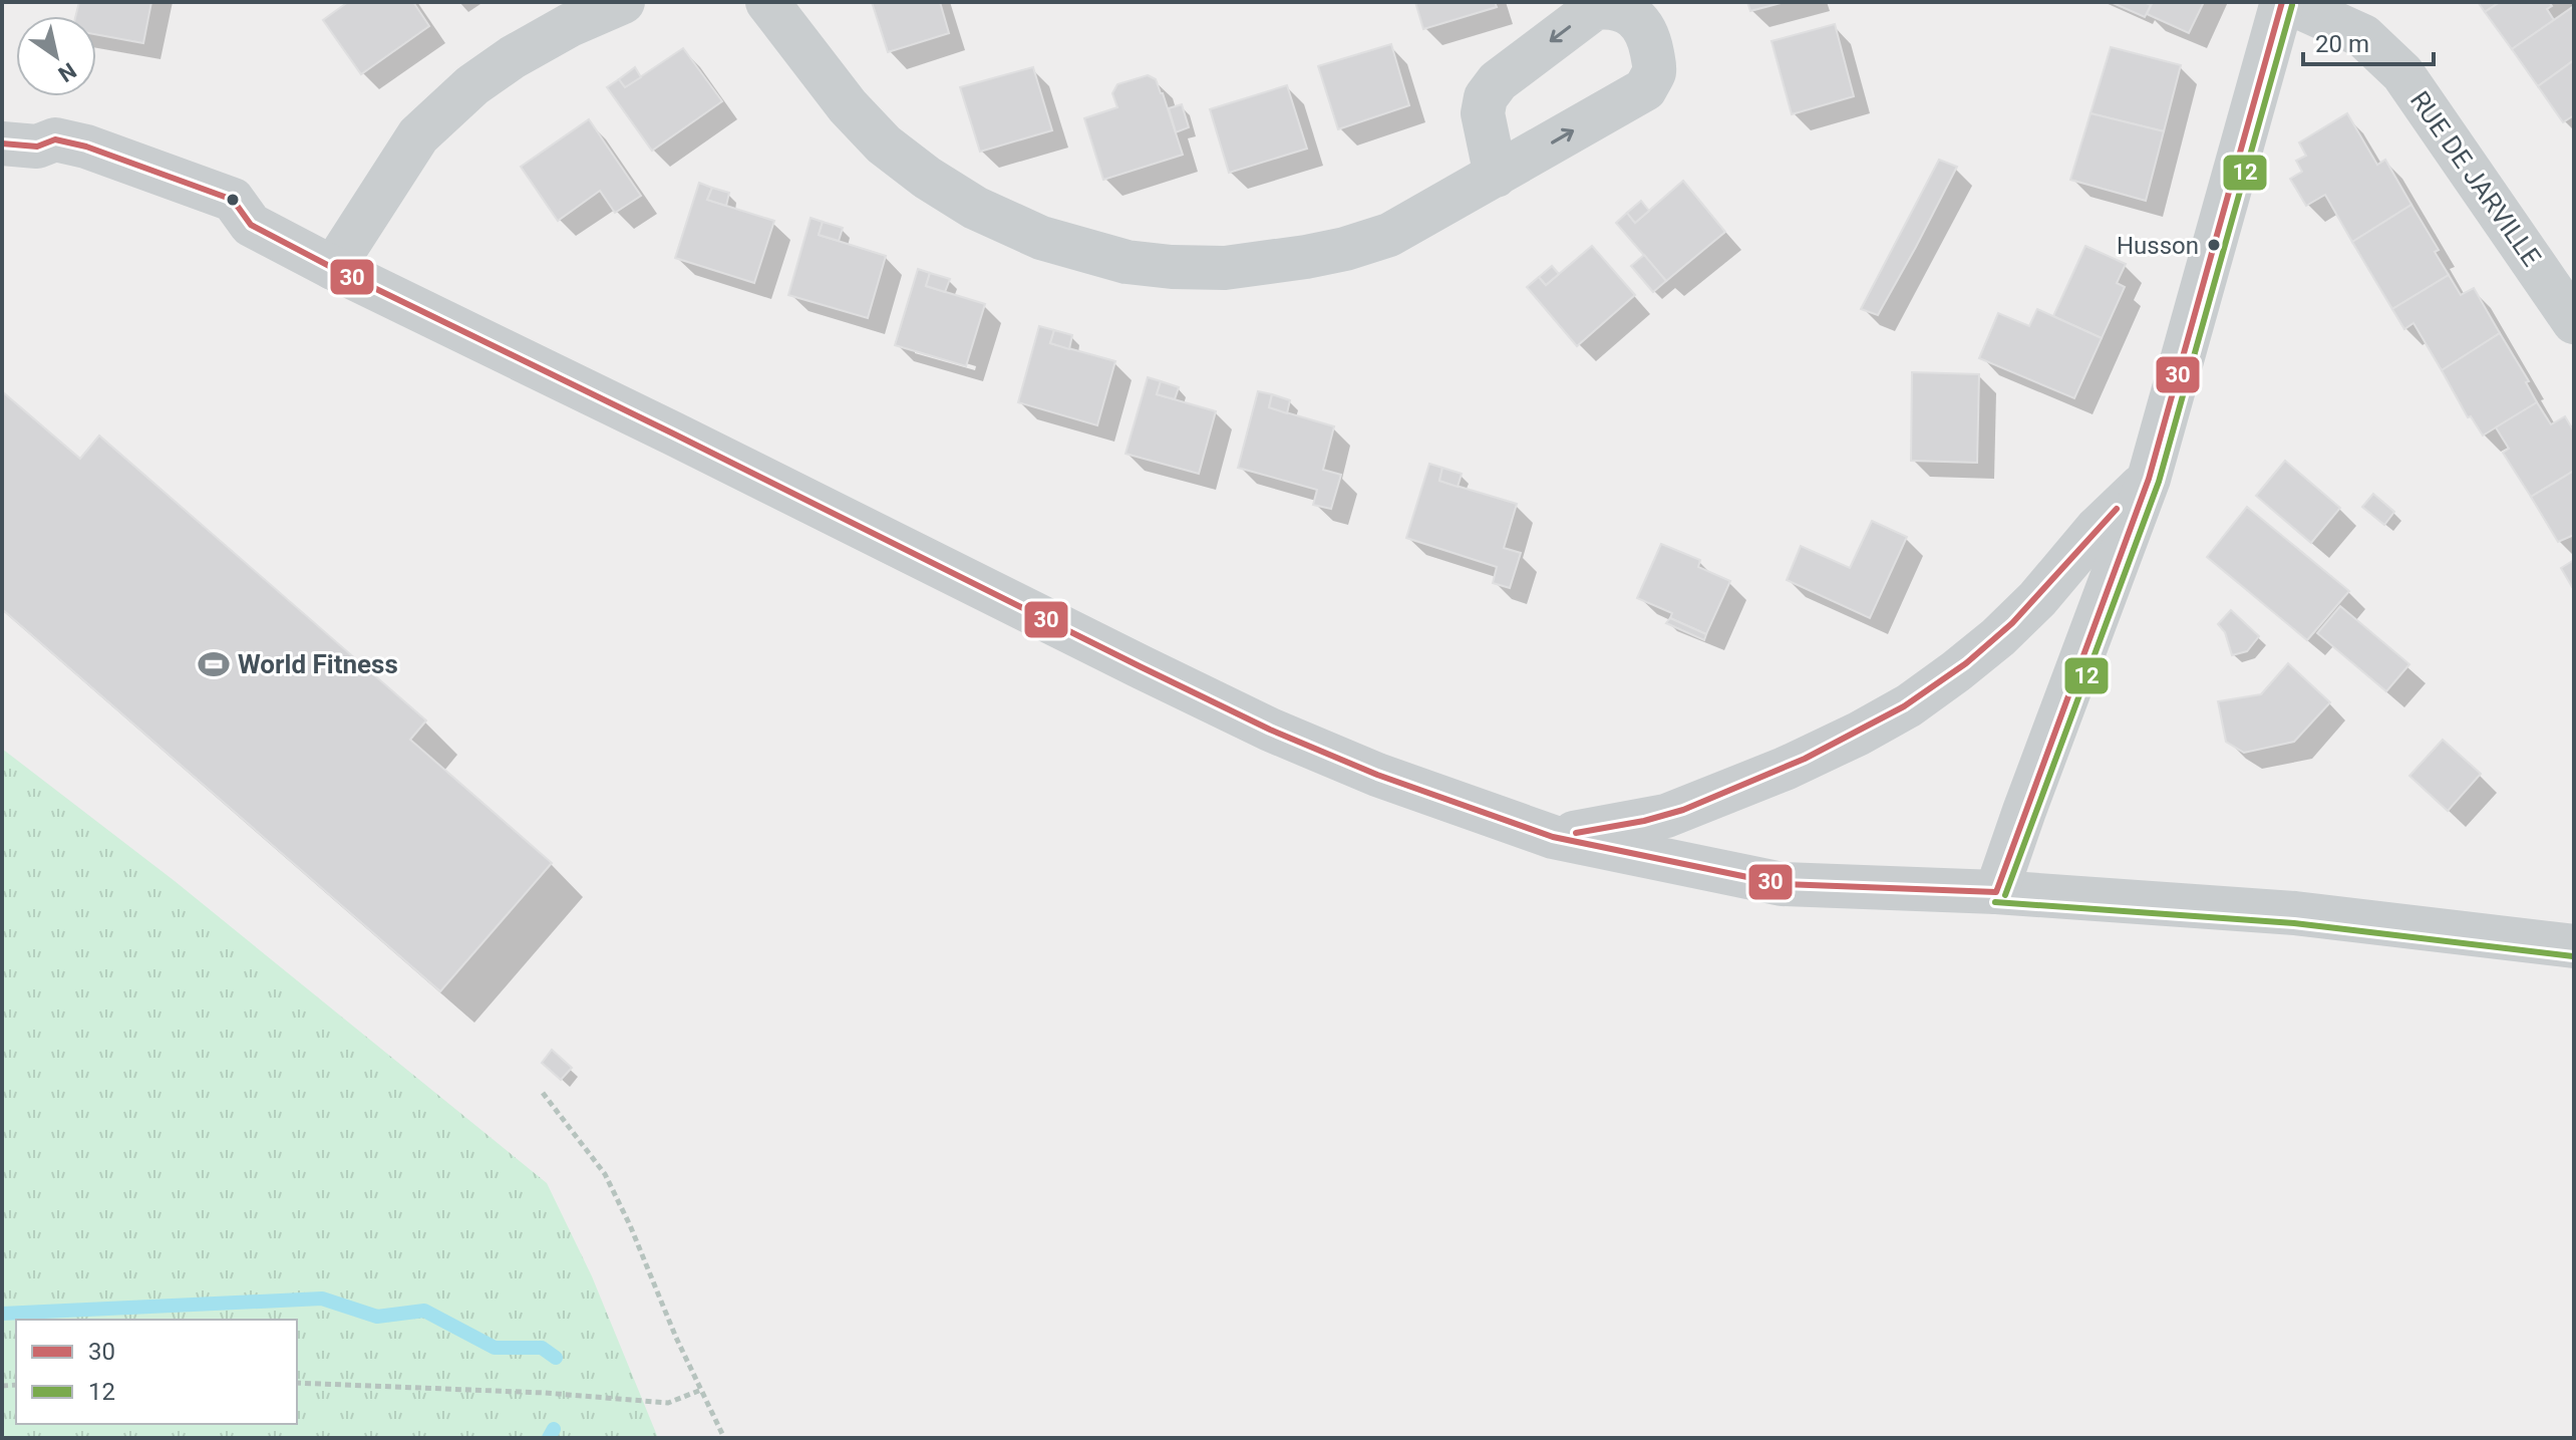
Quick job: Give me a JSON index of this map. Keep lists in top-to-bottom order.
{
  "streets": {
    "street": ["RUE DE JARVILLE"]
  },
  "places": {
    "other": ["Husson"],
    "sports": ["World Fitness"]
  },
  "lines": ["transit line 30", "transit line 12"],
  "legend": ["30", "12"],
  "scale_bar": "20 m",
  "north": "bottom right"
}
